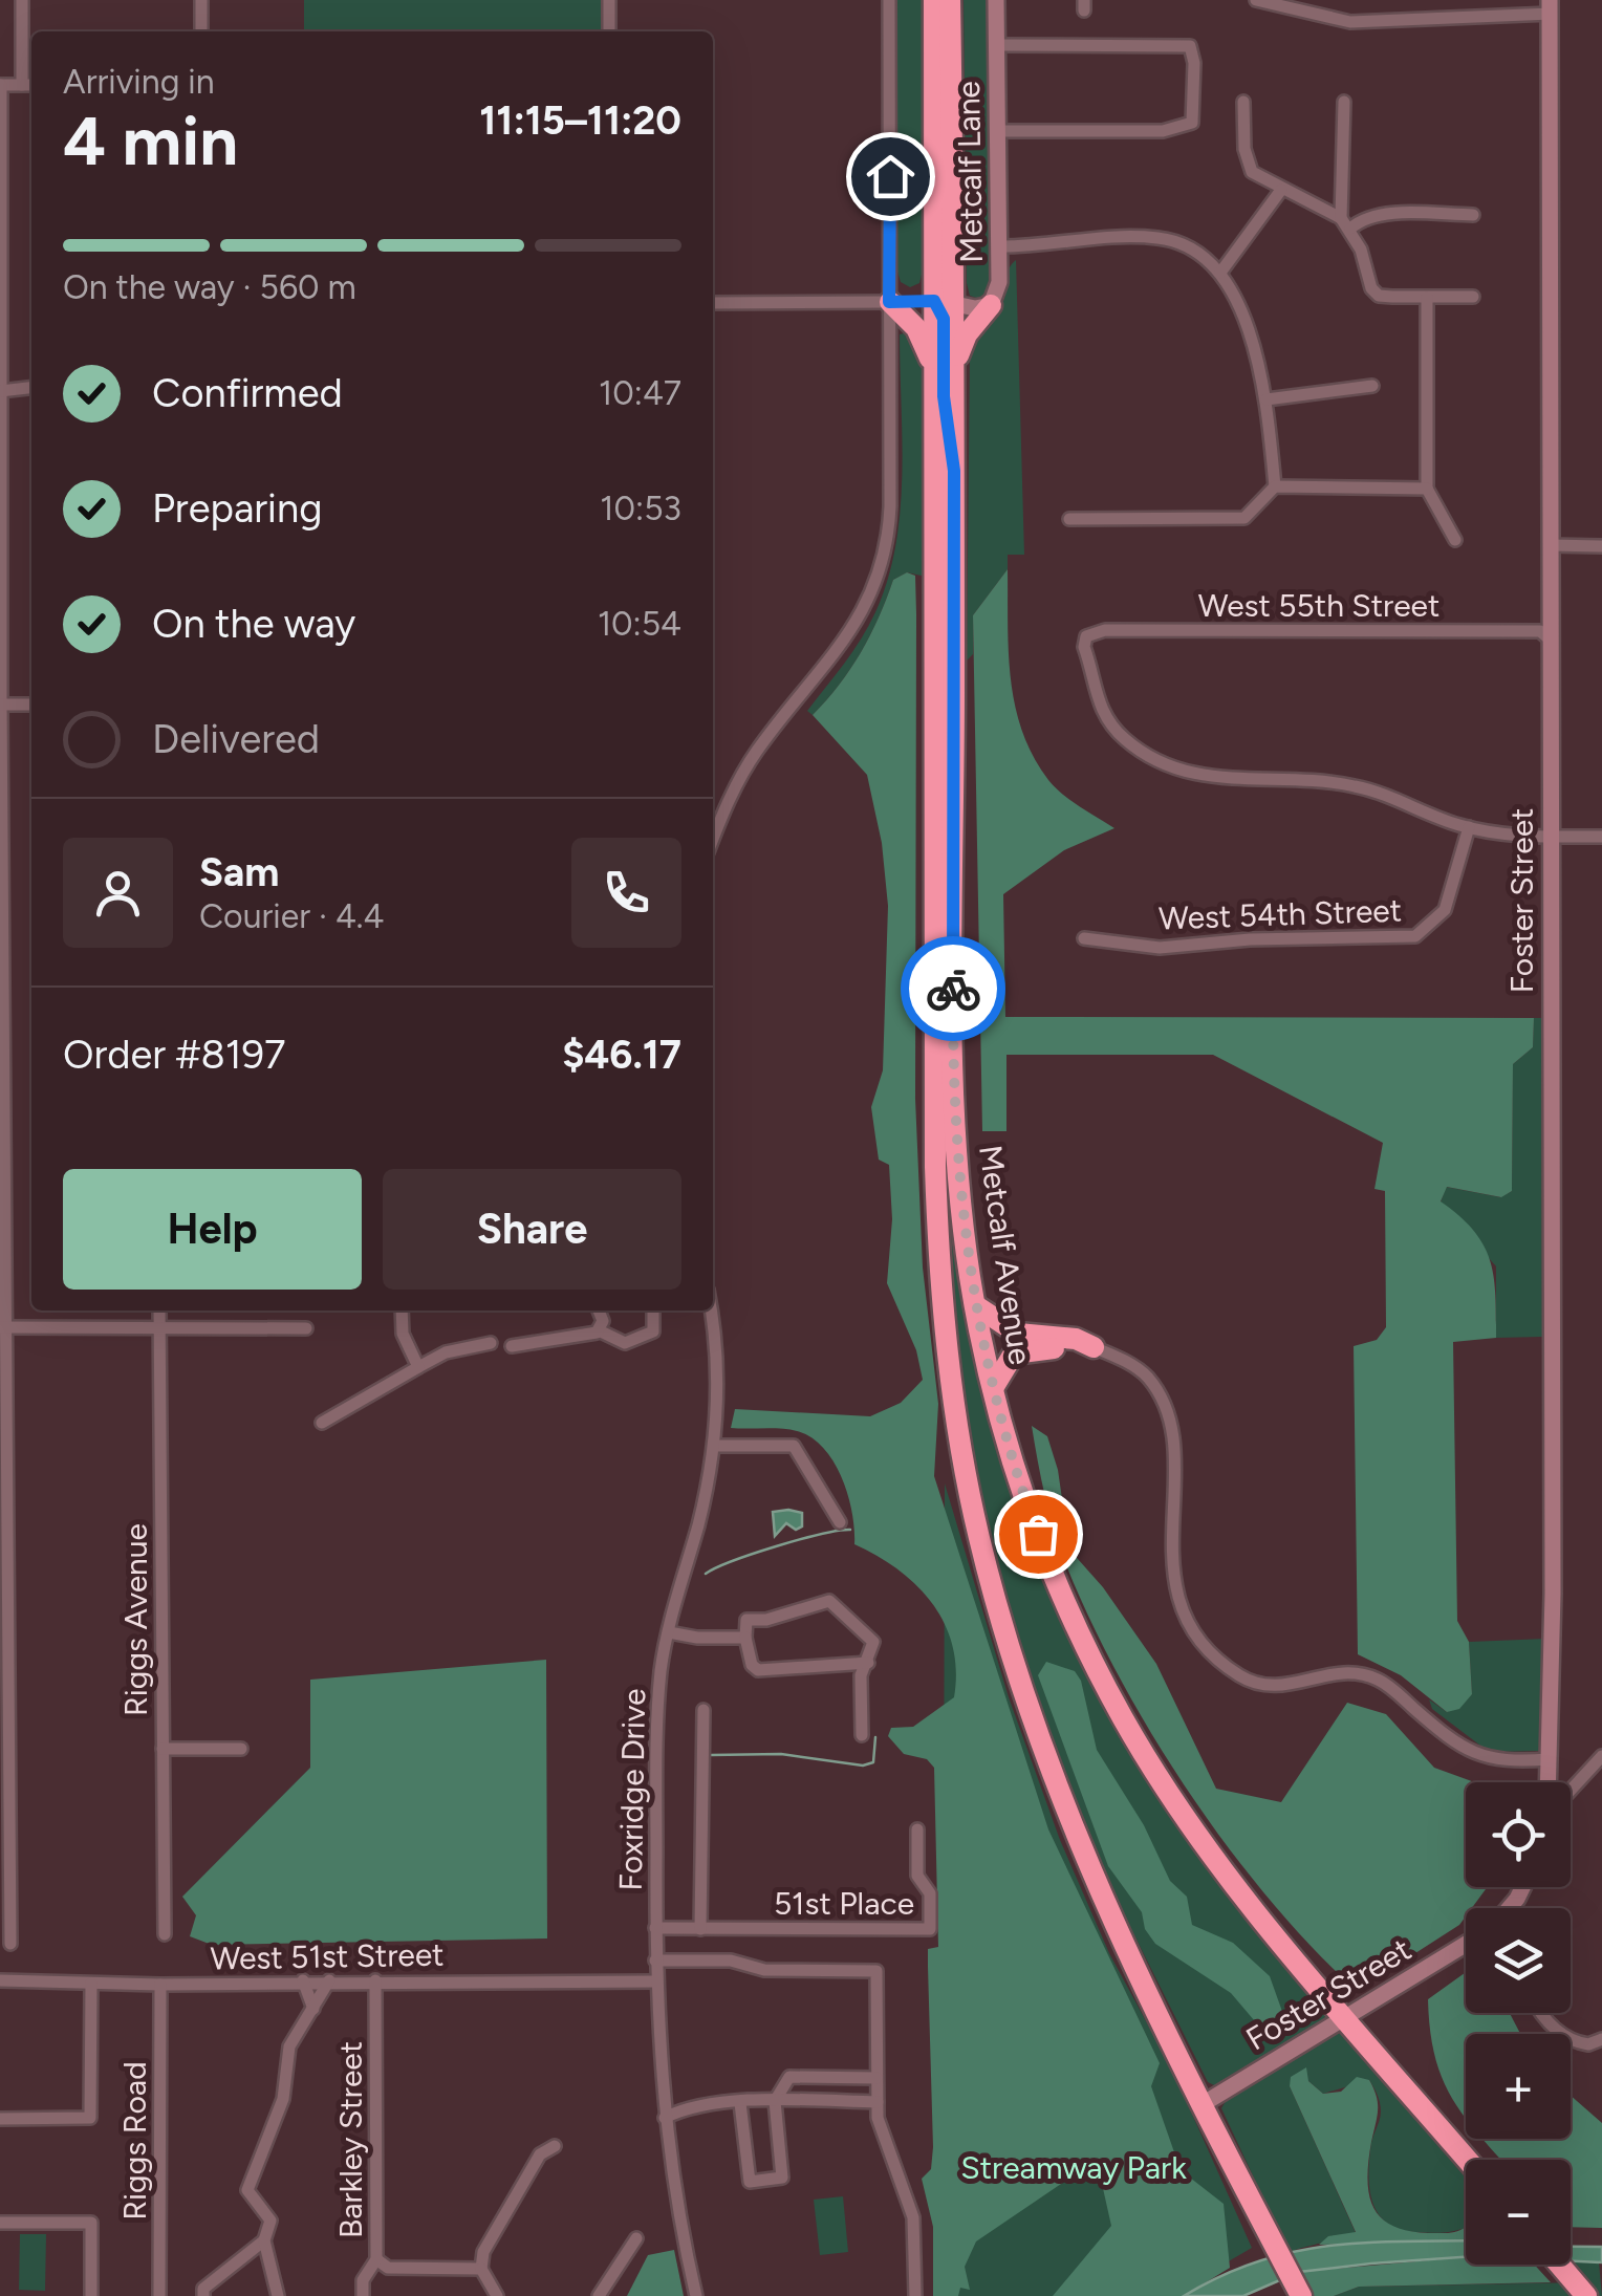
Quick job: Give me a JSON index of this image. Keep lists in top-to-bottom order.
{
  "streets": {
    "highway": ["Metcalf Avenue"],
    "street": [
      "Metcalf Lane",
      "West 55th Street",
      "Foster Street",
      "West 54th Street",
      "Riggs Avenue",
      "Foxridge Drive",
      "51st Place",
      "West 51st Street",
      "Barkley Street",
      "Riggs Road"
    ]
  },
  "crossings": [
    ["Metcalf Lane", "Metcalf Avenue"],
    ["West 55th Street", "Foster Street"],
    ["West 55th Street", "West 54th Street"],
    ["Foster Street", "Metcalf Avenue"],
    ["Foxridge Drive", "51st Place"],
    ["Foxridge Drive", "West 51st Street"],
    ["West 51st Street", "Barkley Street"],
    ["West 51st Street", "Riggs Road"]
  ],
  "parks": ["Streamway Park"],
  "page": {
    "heading": ["4 min", "Arriving in", "11:15–11:20"],
    "panel": [
      "Sam",
      "Courier · 4.4",
      "Order #8197",
      "$46.17"
    ],
    "bar": "On the way · 560 m",
    "list": [
      ["Confirmed", "10:47"],
      ["Preparing", "10:53"],
      ["On the way", "10:54"],
      "Delivered"
    ],
    "buttons": ["Help", "Share"],
    "map_buttons": ["+", "−"]
  }
}
